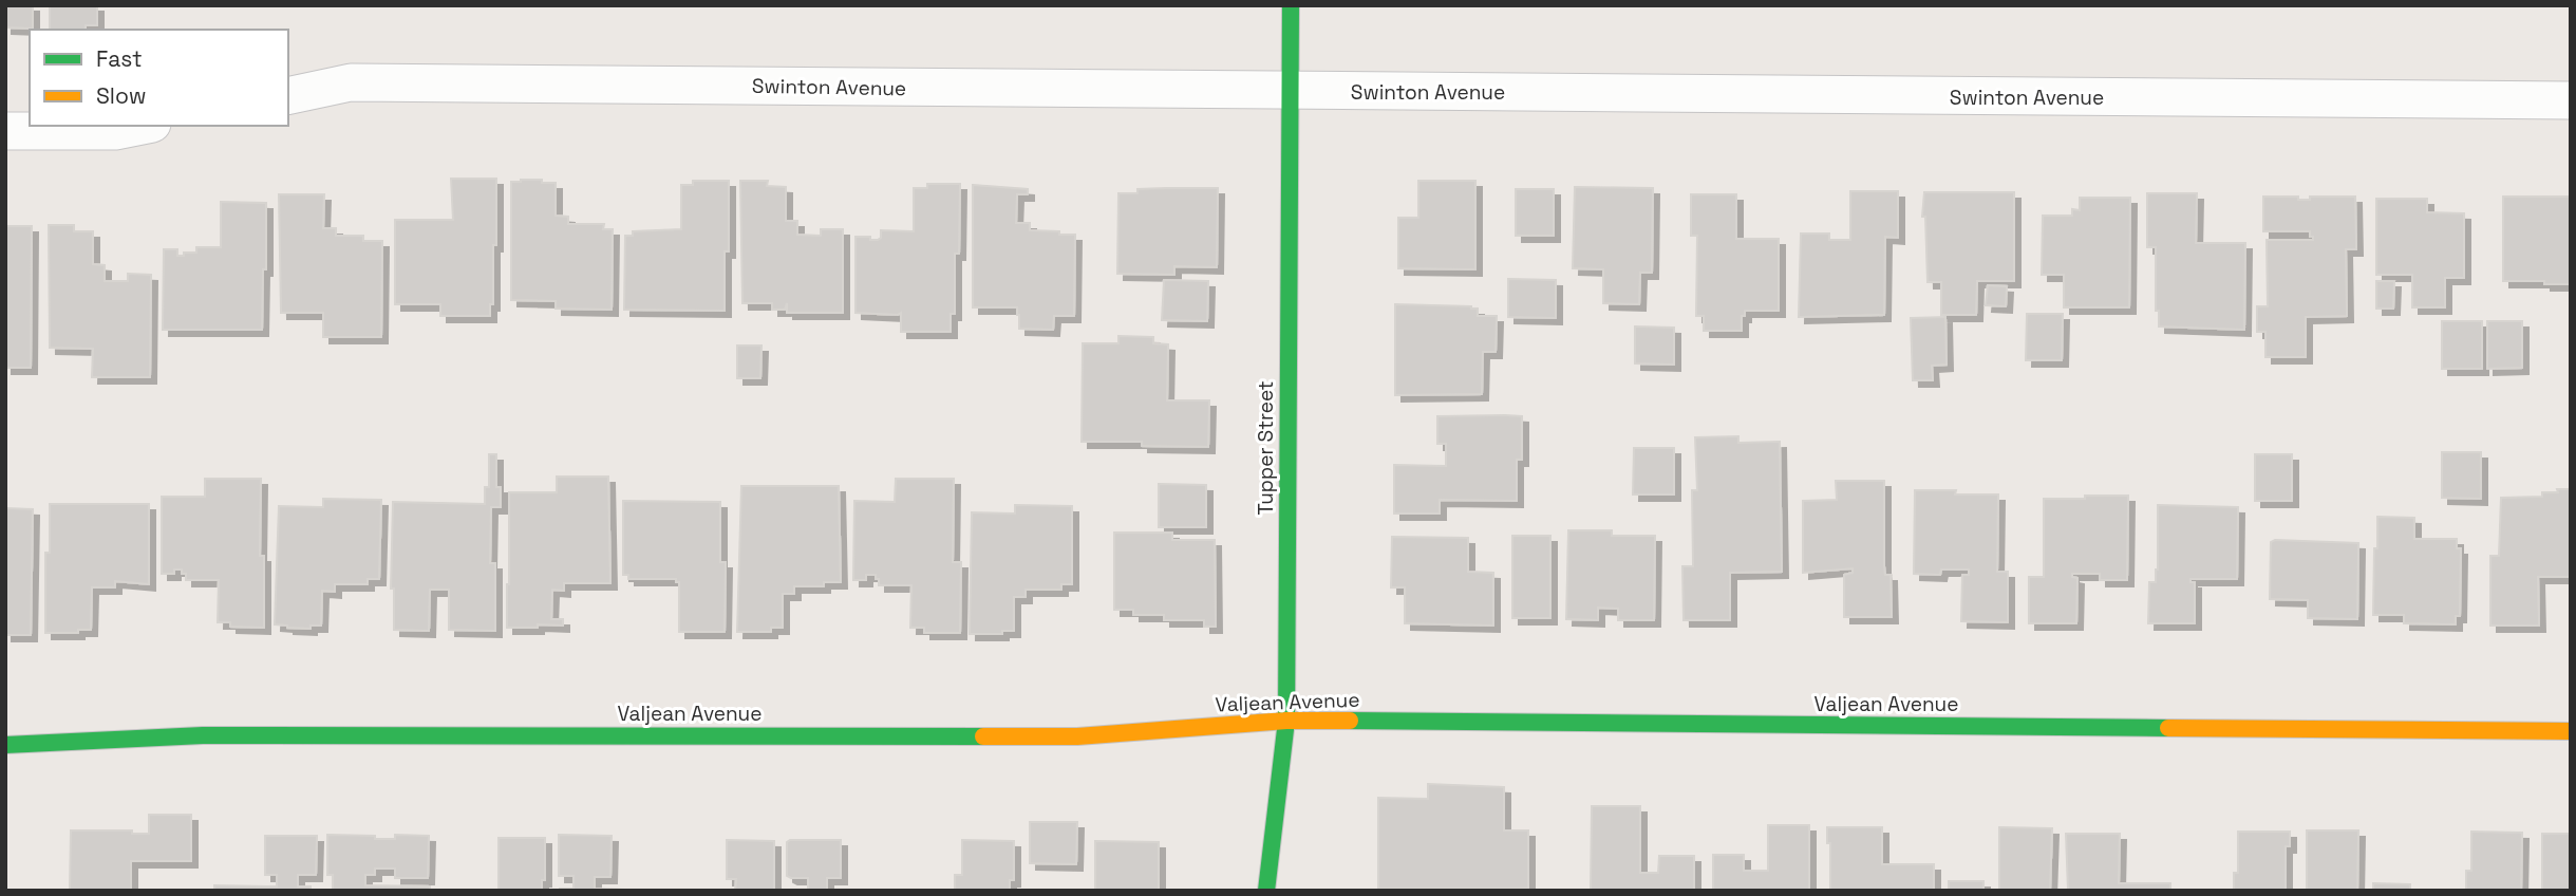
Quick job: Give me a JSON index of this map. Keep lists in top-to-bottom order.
{
  "streets": {
    "street": ["Swinton Avenue", "Tupper Street", "Valjean Avenue"]
  },
  "crossings": [
    ["Swinton Avenue", "Tupper Street"],
    ["Tupper Street", "Valjean Avenue"]
  ],
  "legend": ["Fast", "Slow"]
}
